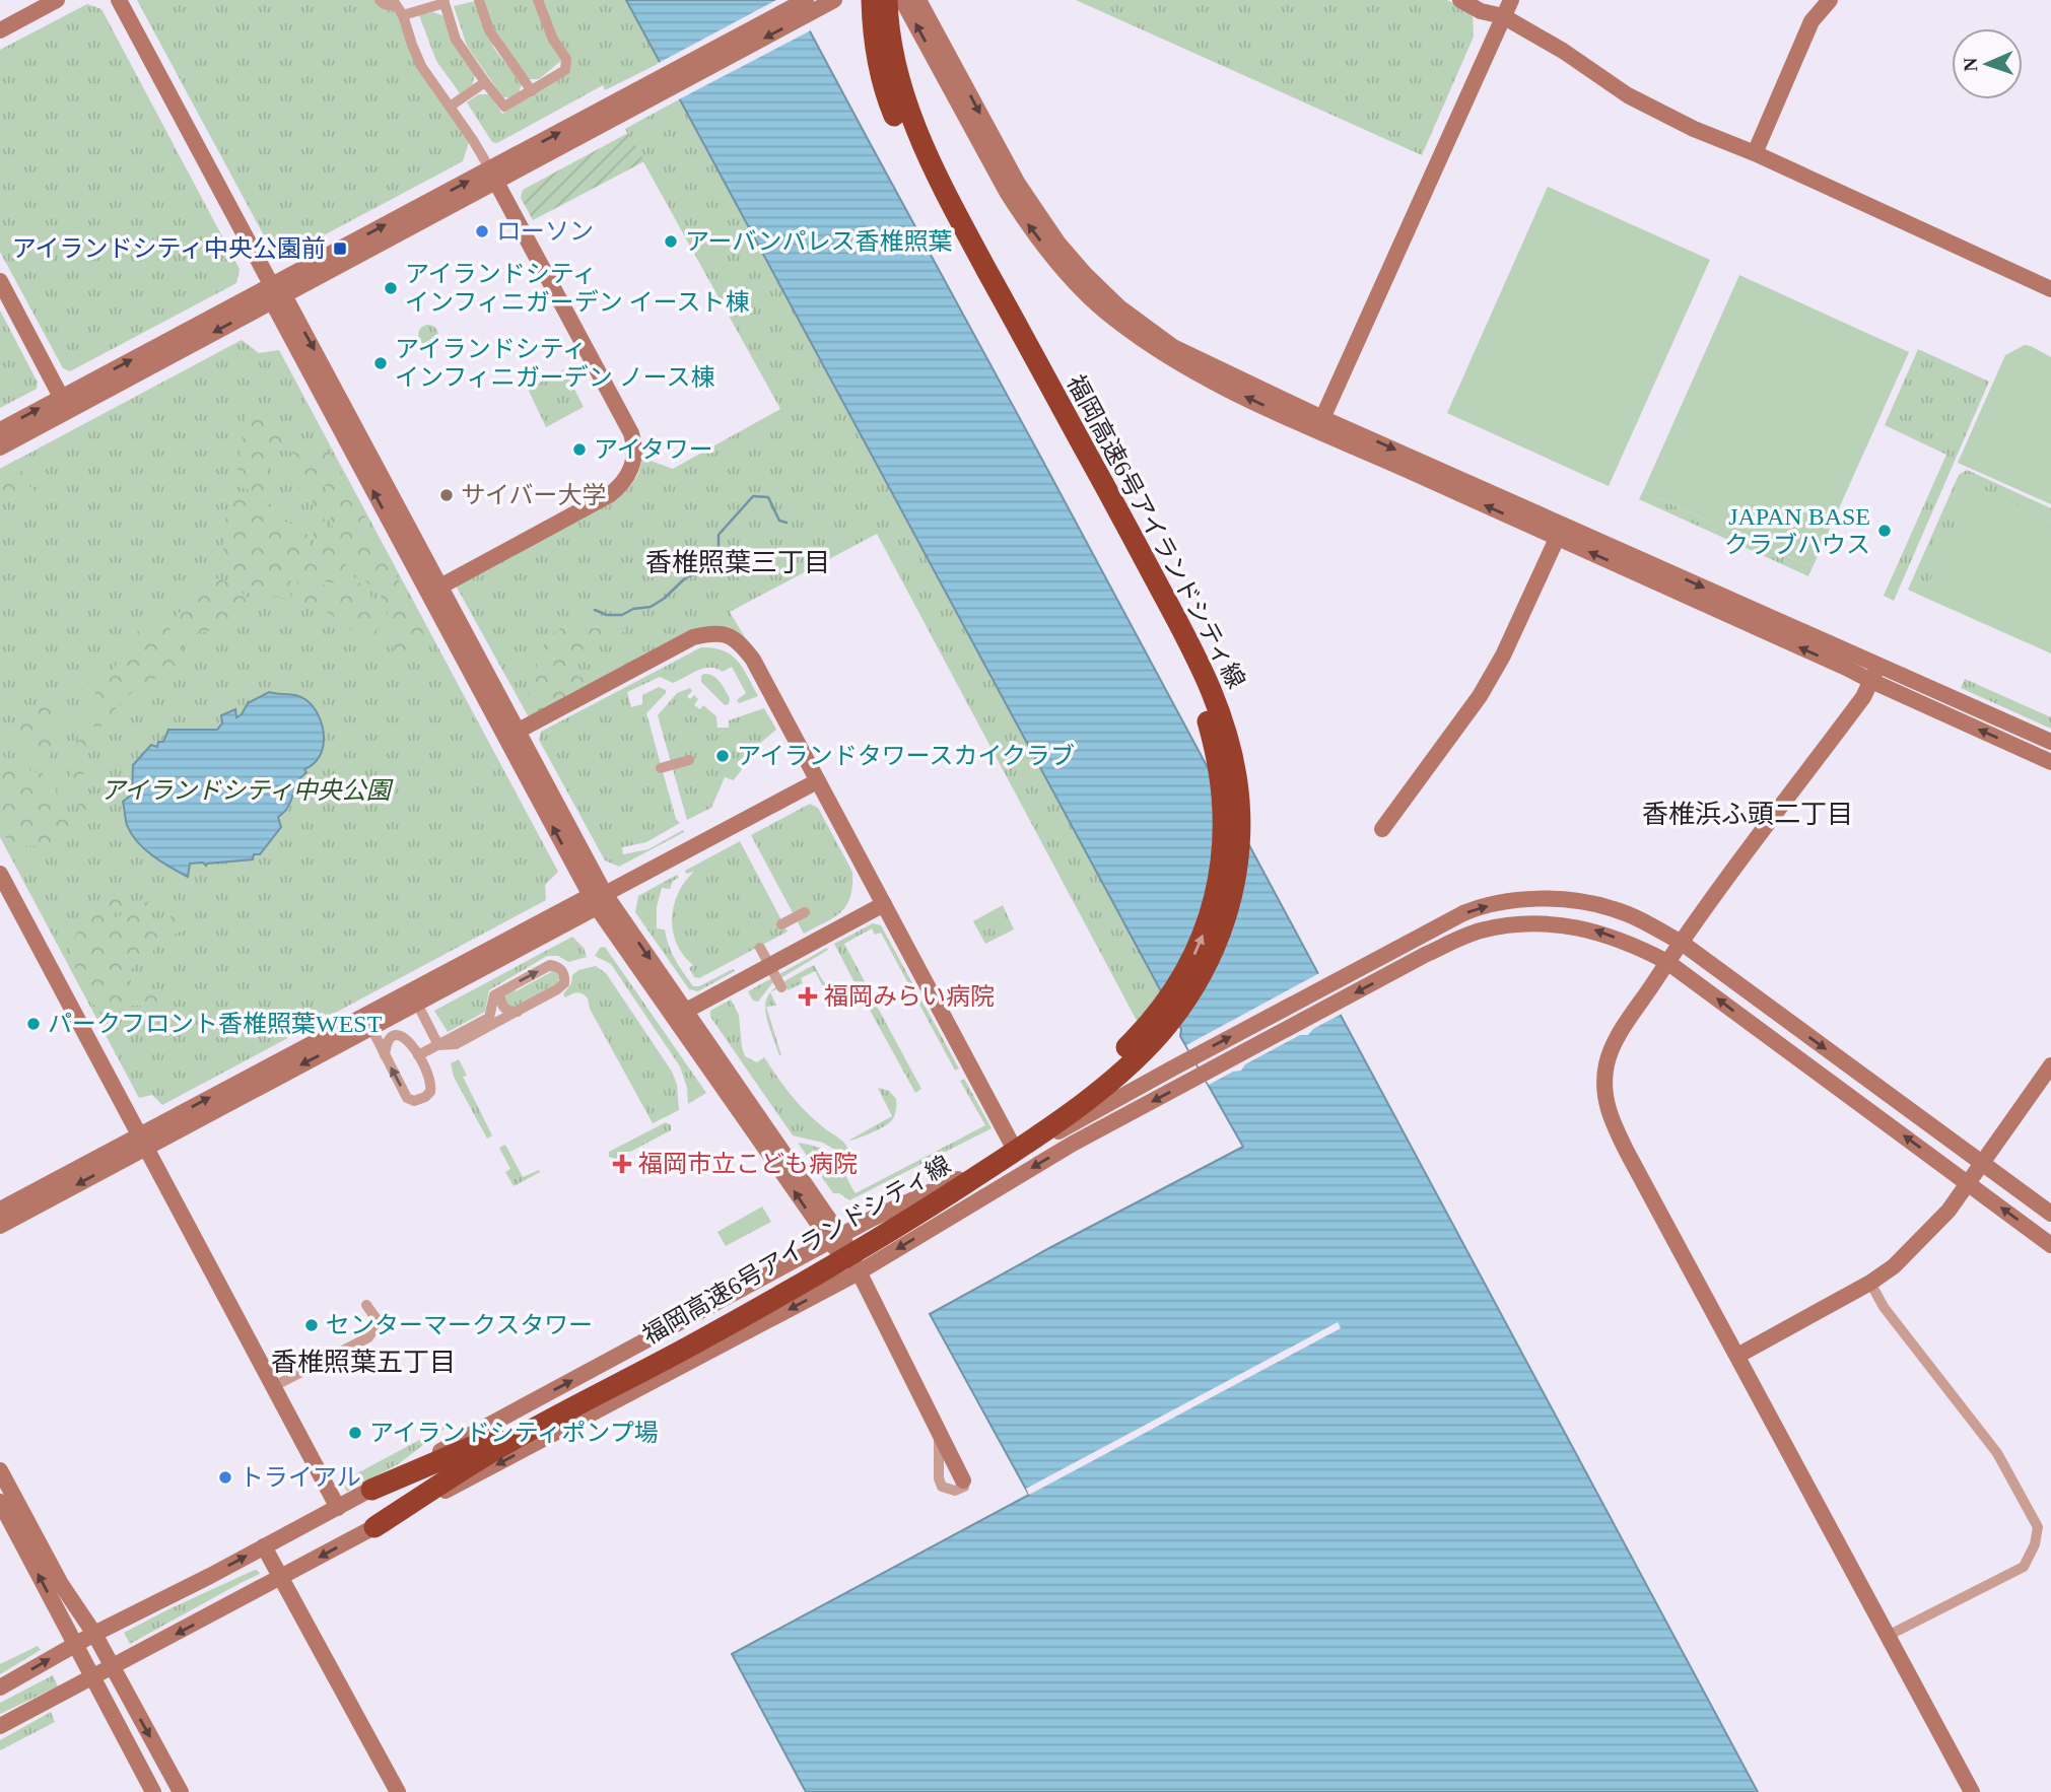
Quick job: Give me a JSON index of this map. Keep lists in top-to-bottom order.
{
  "streets": {
    "highway": ["福岡高速6号アイランドシティ線"]
  },
  "districts": ["香椎照葉三丁目", "香椎浜ふ頭二丁目", "香椎照葉五丁目"],
  "parks": ["アイランドシティ中央公園"],
  "places": {
    "other": [
      "ローソン",
      "アーバンパレス香椎照葉",
      "アイランドシティ インフィニガーデン イースト棟",
      "アイランドシティ インフィニガーデン ノース棟",
      "アイタワー",
      "サイバー大学",
      "JAPAN BASE クラブハウス",
      "アイランドタワースカイクラブ",
      "パークフロント香椎照葉WEST",
      "センターマークスタワー",
      "アイランドシティポンプ場",
      "トライアル"
    ],
    "transit": ["アイランドシティ中央公園前"],
    "health": ["福岡みらい病院", "福岡市立こども病院"]
  },
  "north": "left"
}
